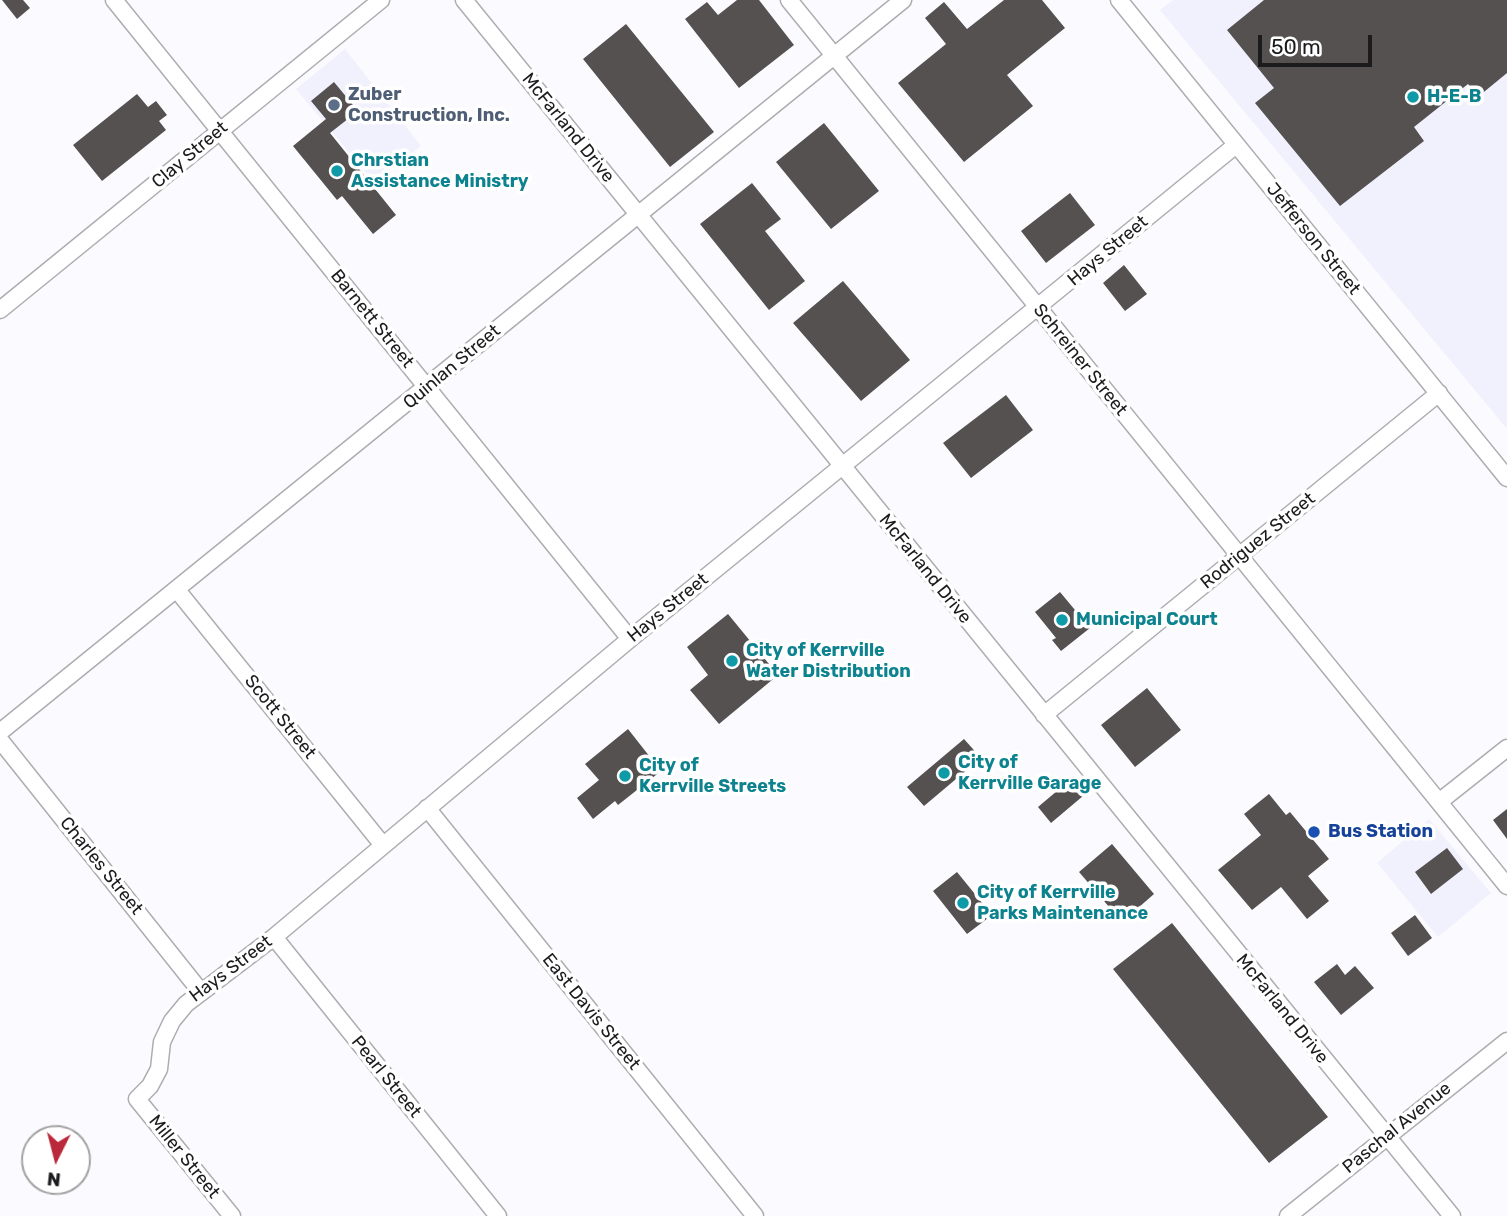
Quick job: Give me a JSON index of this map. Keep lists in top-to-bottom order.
{
  "streets": {
    "street": [
      "McFarland Drive",
      "Clay Street",
      "Jefferson Street",
      "Hays Street",
      "Barnett Street",
      "Schreiner Street",
      "Quinlan Street",
      "Rodriguez Street",
      "Scott Street",
      "Charles Street",
      "East Davis Street",
      "Pearl Street",
      "Paschal Avenue",
      "Miller Street"
    ]
  },
  "crossings": [
    ["McFarland Drive", "Hays Street"],
    ["McFarland Drive", "Quinlan Street"],
    ["McFarland Drive", "Rodriguez Street"],
    ["McFarland Drive", "Paschal Avenue"],
    ["Clay Street", "Barnett Street"],
    ["Jefferson Street", "Hays Street"],
    ["Jefferson Street", "Rodriguez Street"],
    ["Hays Street", "Barnett Street"],
    ["Hays Street", "Schreiner Street"],
    ["Hays Street", "Scott Street"],
    ["Hays Street", "Charles Street"],
    ["Hays Street", "East Davis Street"],
    ["Hays Street", "Pearl Street"],
    ["Hays Street", "Miller Street"],
    ["Barnett Street", "Quinlan Street"],
    ["Schreiner Street", "Quinlan Street"],
    ["Schreiner Street", "Rodriguez Street"],
    ["Quinlan Street", "Scott Street"]
  ],
  "places": [
    "H-E-B",
    "Zuber Construction, Inc.",
    "Chrstian Assistance Ministry",
    "Municipal Court",
    "City of Kerrville Water Distribution",
    "City of Kerrville Garage",
    "City of Kerrville Streets",
    "Bus Station",
    "City of Kerrville Parks Maintenance"
  ],
  "scale_bar": "50 m",
  "north": "bottom"
}
